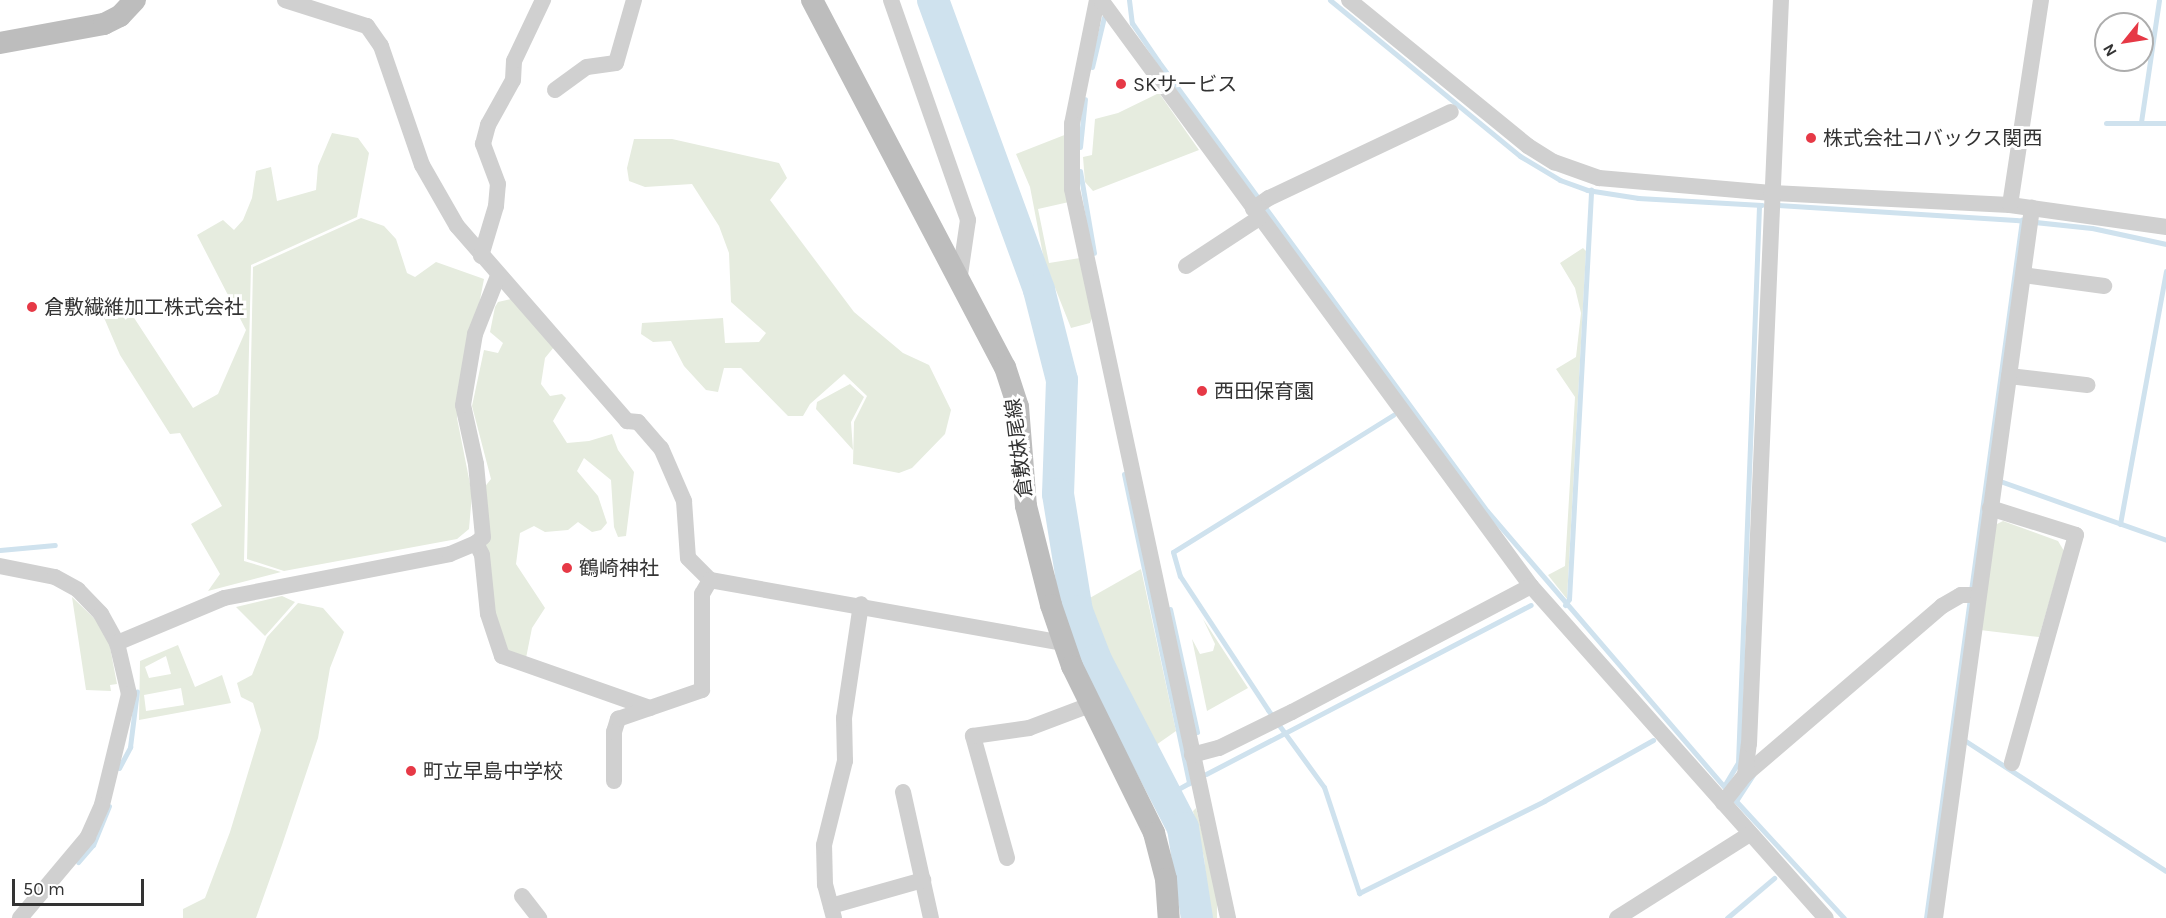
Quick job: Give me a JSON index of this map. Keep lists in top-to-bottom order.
{
  "streets": {
    "main road": ["倉敷妹尾線"]
  },
  "places": [
    "SKサービス",
    "株式会社コバックス関西",
    "倉敷繊維加工株式会社",
    "西田保育園",
    "鶴崎神社",
    "町立早島中学校"
  ],
  "scale_bar": "50 m",
  "north": "bottom left"
}
